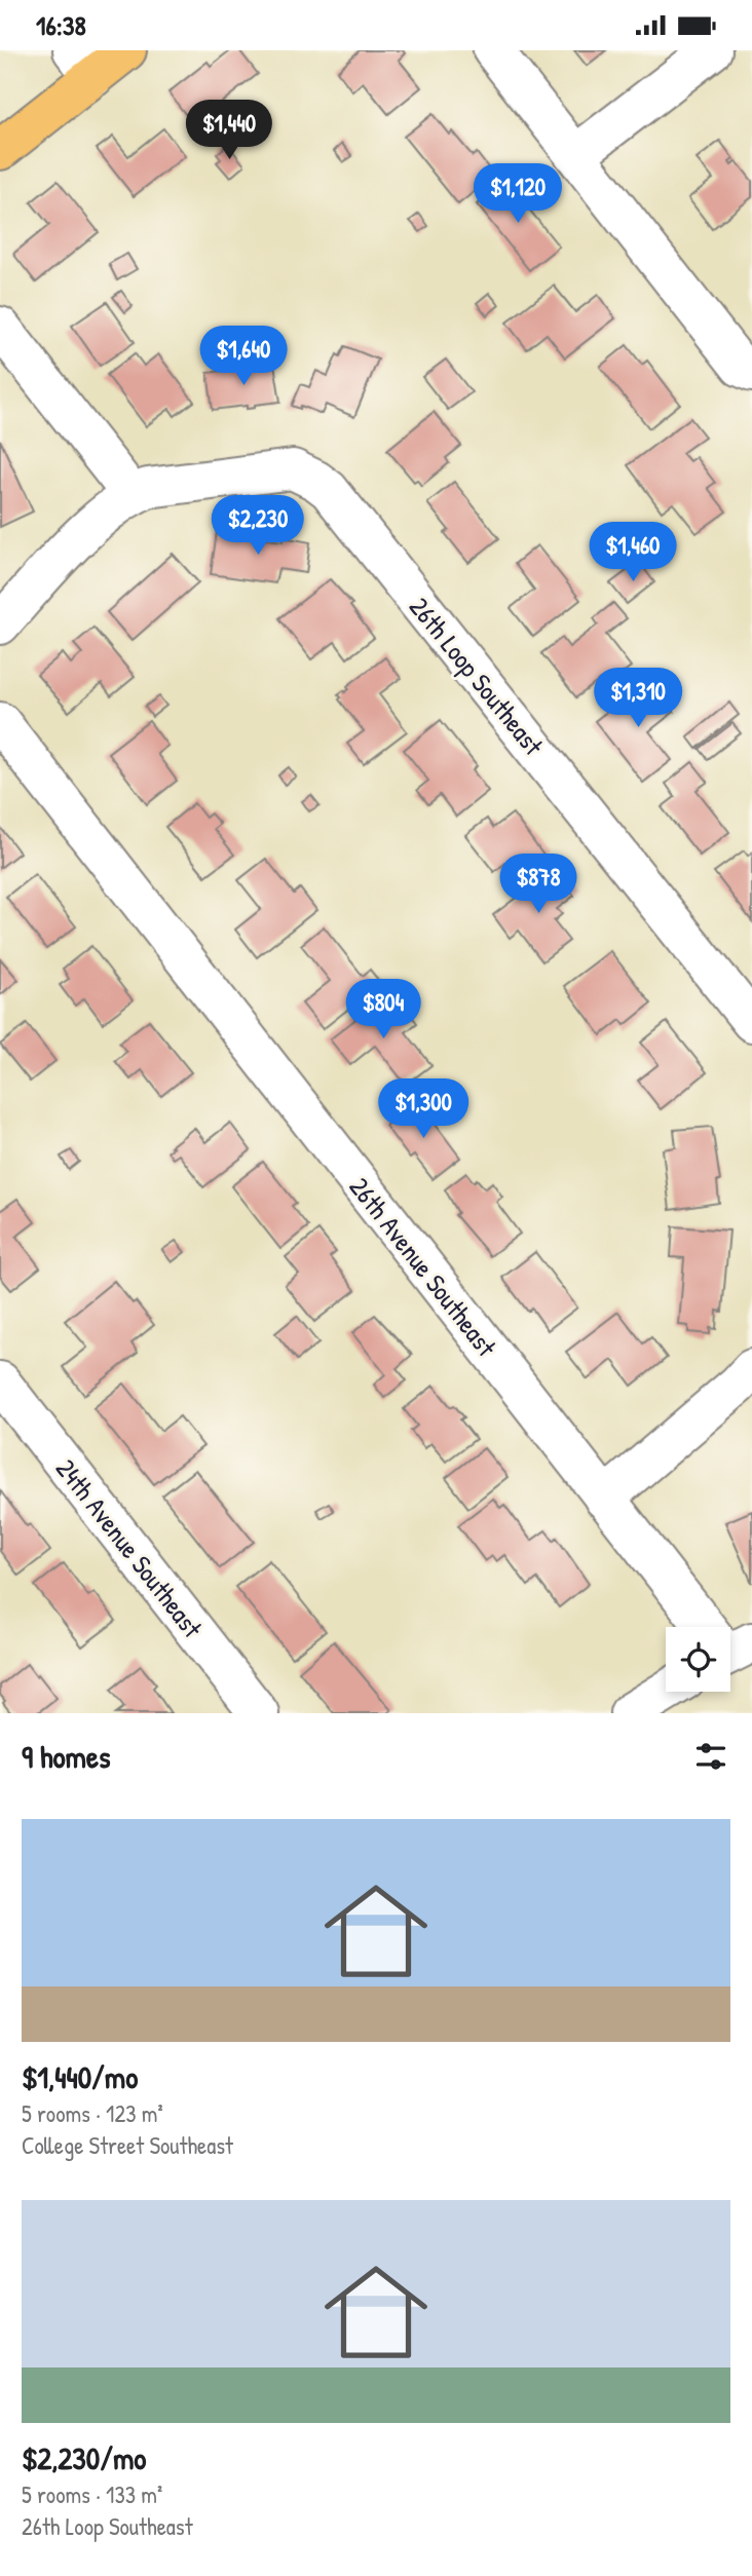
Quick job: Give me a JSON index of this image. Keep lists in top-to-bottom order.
{
  "streets": {
    "street": ["26th Loop Southeast", "26th Avenue Southeast", "24th Avenue Southeast"]
  },
  "page": {
    "status": "16:38",
    "price": [
      "$1,440",
      "$1,120",
      "$1,640",
      "$2,230",
      "$1,460",
      "$1,310",
      "$878",
      "$804",
      "$1,300"
    ],
    "heading": "9 homes",
    "list": [
      {
        "name": "$1,440/mo",
        "note": "5 rooms · 123 m² · College Street Southeast"
      },
      {
        "name": "$2,230/mo",
        "note": "5 rooms · 133 m² · 26th Loop Southeast"
      }
    ]
  }
}
